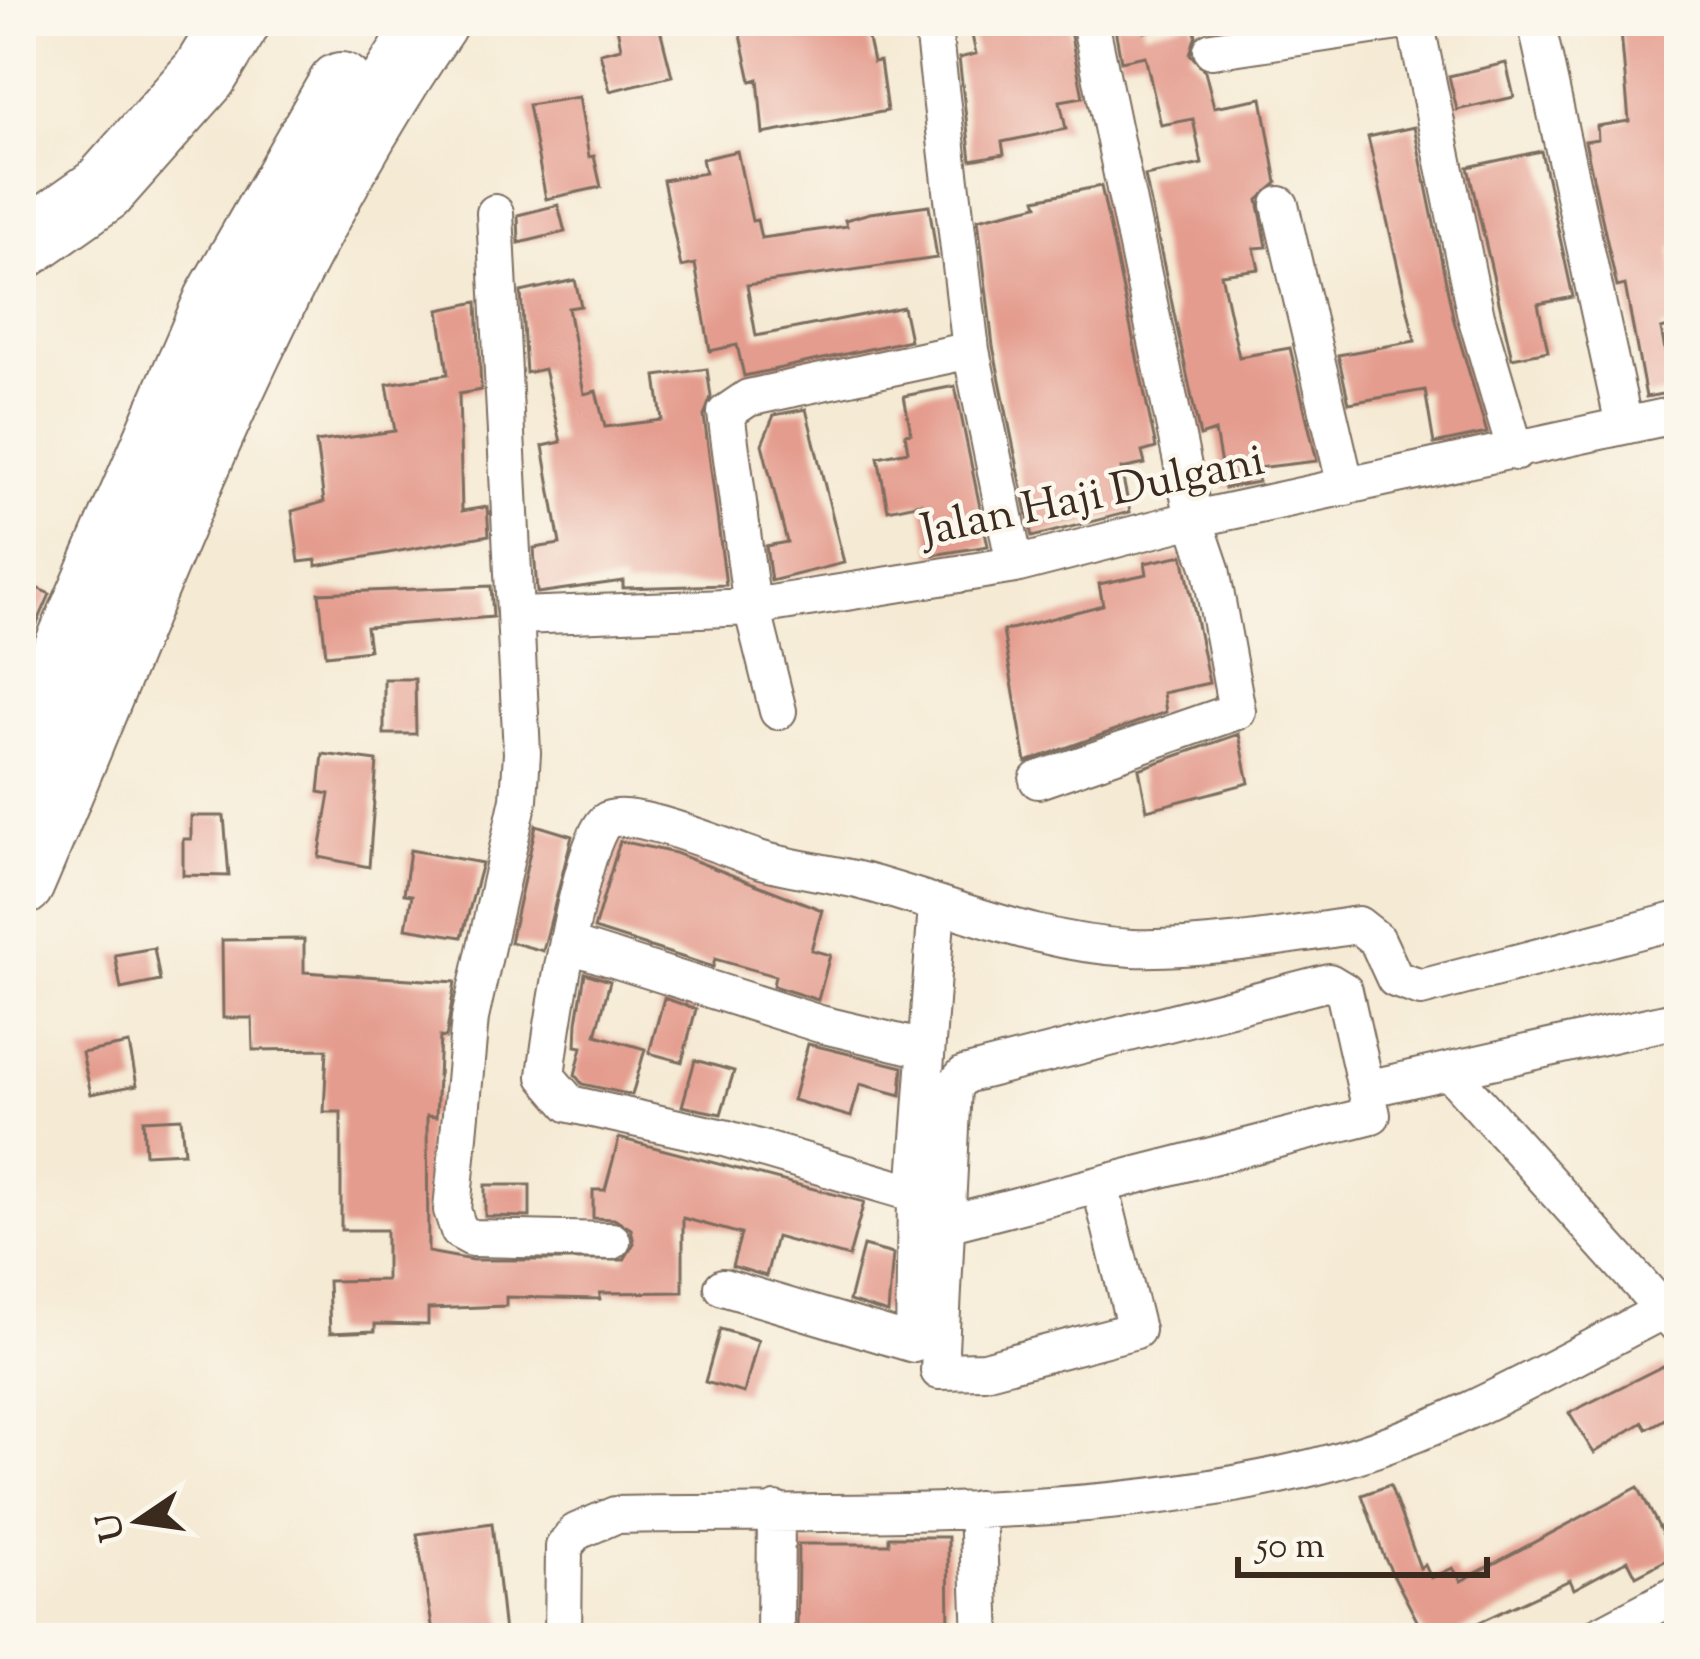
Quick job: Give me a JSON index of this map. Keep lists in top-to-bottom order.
{
  "streets": {
    "street": ["Jalan Haji Dulgani"]
  },
  "scale_bar": "50 m",
  "north": "left"
}
